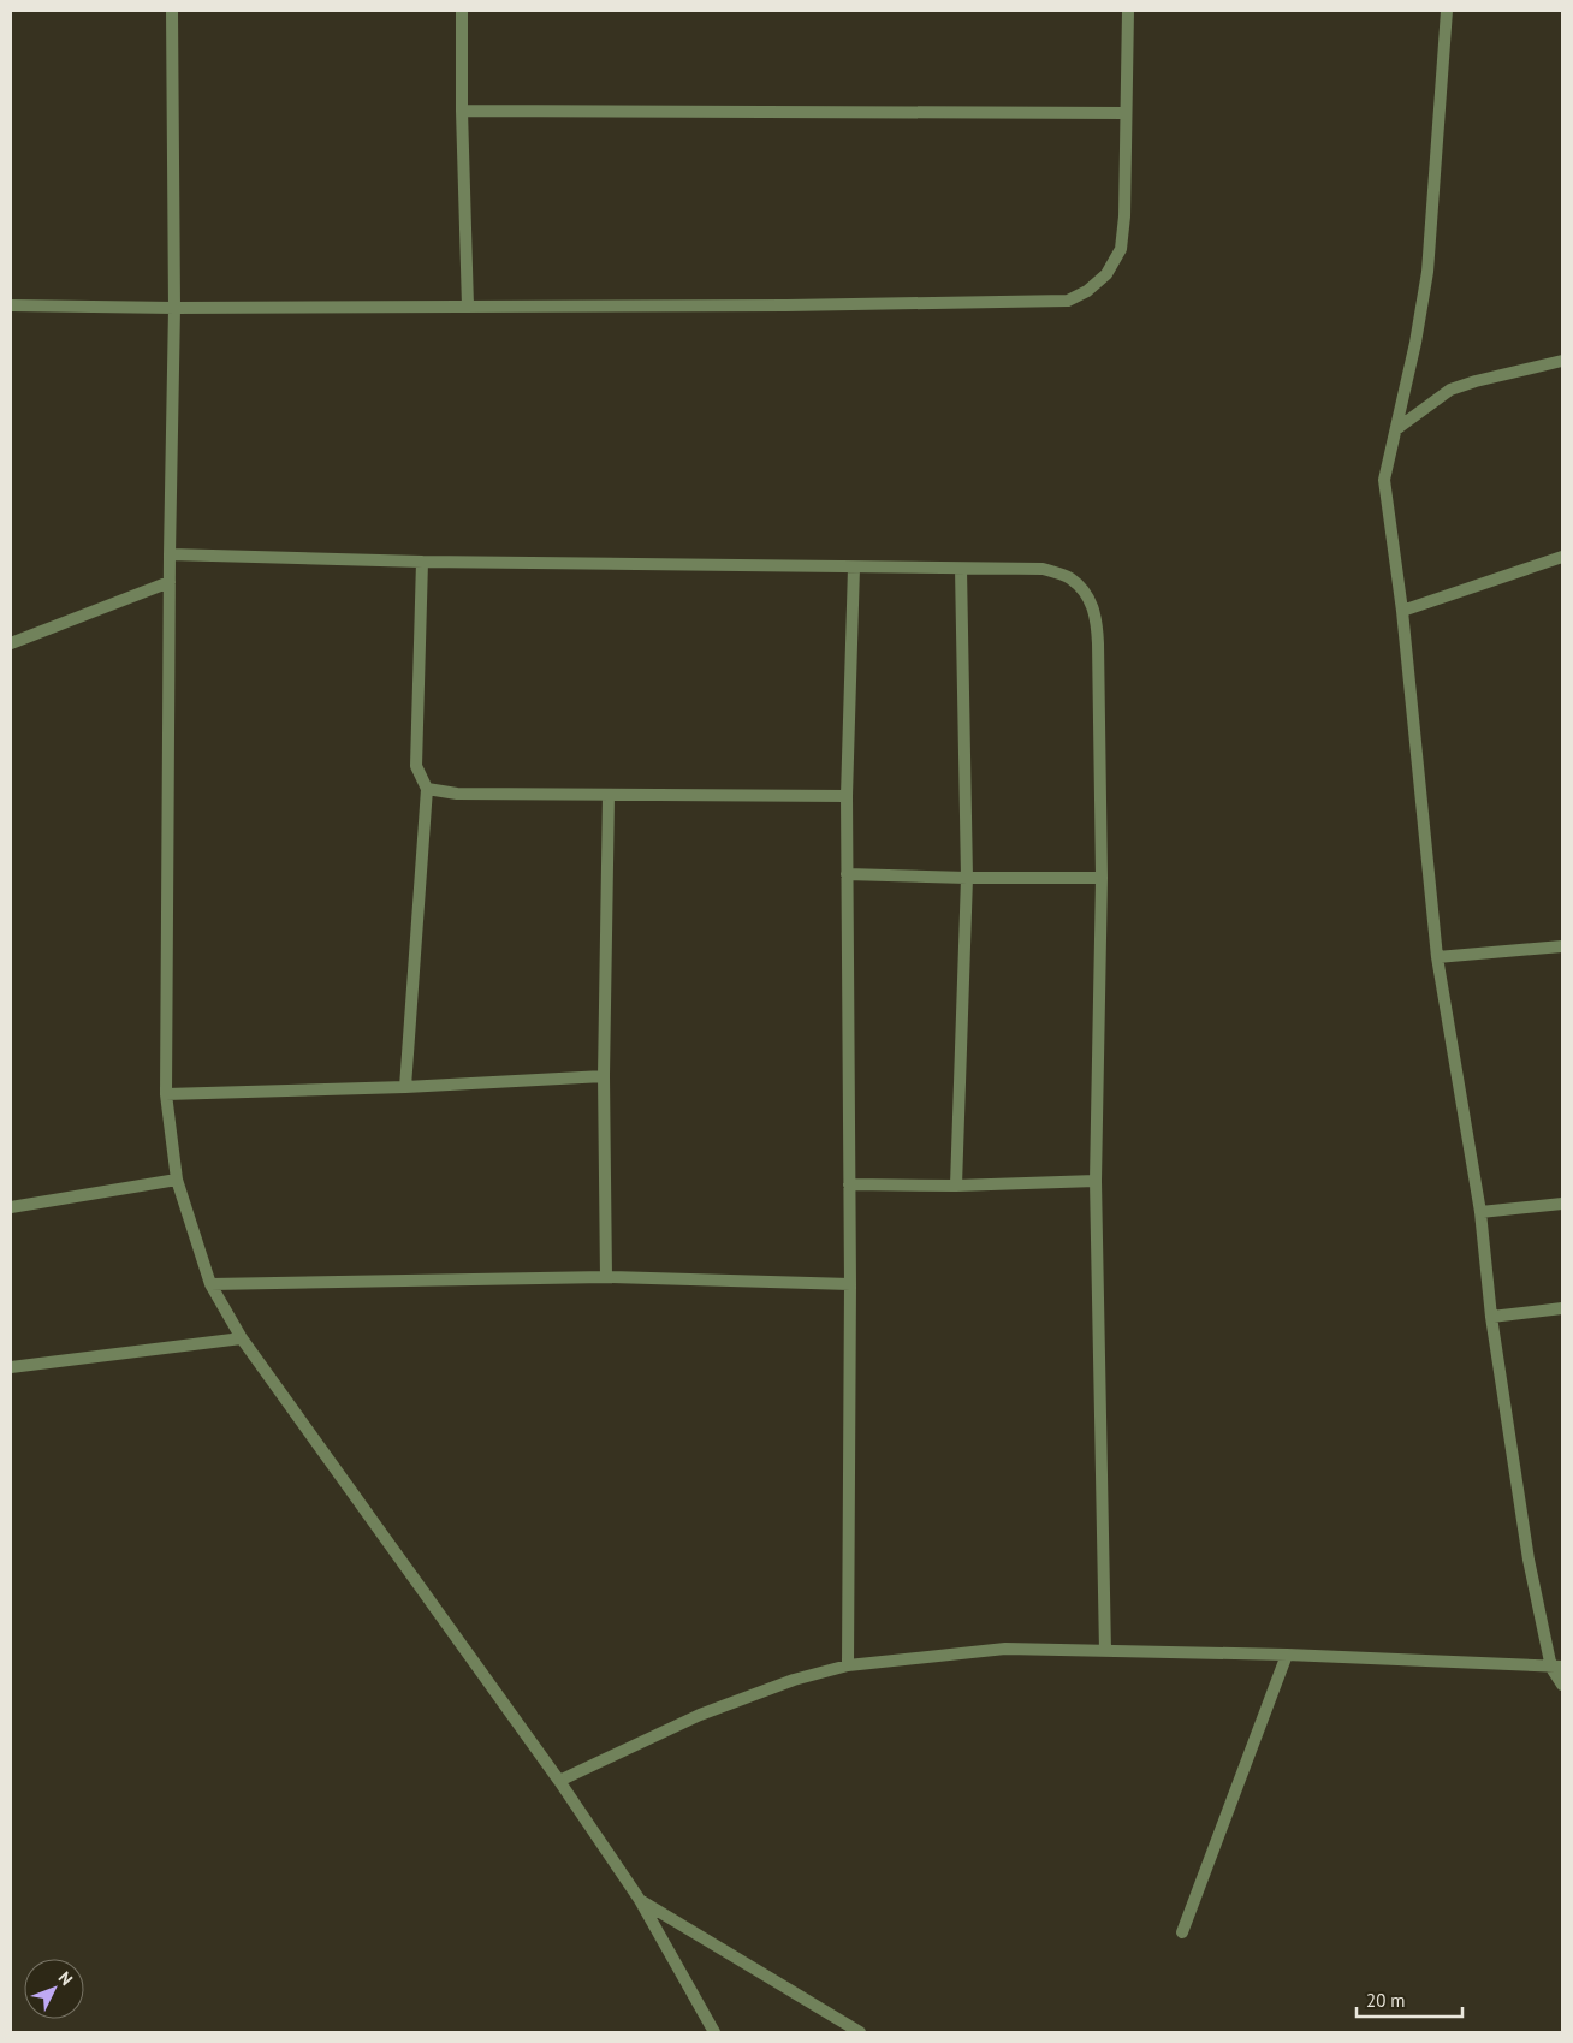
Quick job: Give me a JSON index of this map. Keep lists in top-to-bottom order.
{
  "scale_bar": "20 m",
  "north": "top right"
}
